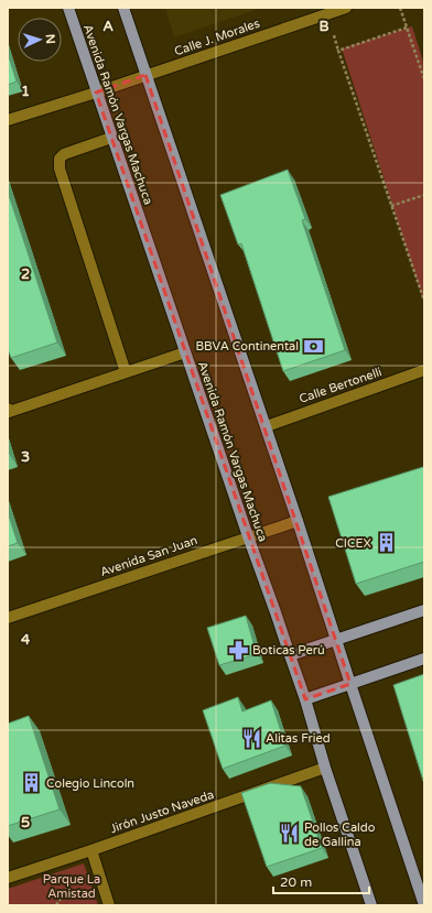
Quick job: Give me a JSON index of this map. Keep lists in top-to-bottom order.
{
  "streets": {
    "main road": ["Avenida Ramón Vargas Machuca"],
    "street": [
      "Calle J. Morales",
      "Calle Bertonelli",
      "Avenida San Juan",
      "Jirón Justo Naveda"
    ]
  },
  "crossings": [
    ["Calle J. Morales", "Avenida Ramón Vargas Machuca"],
    ["Avenida Ramón Vargas Machuca", "Avenida San Juan"],
    ["Avenida Ramón Vargas Machuca", "Jirón Justo Naveda"]
  ],
  "parks": ["Parque La Amistad"],
  "places": {
    "bank": ["BBVA Continental"],
    "building": ["CICEX", "Colegio Lincoln"],
    "pharmacy": ["Boticas Perú"],
    "restaurant": ["Alitas Fried", "Pollos Caldo de Gallina"]
  },
  "scale_bar": "20 m",
  "north": "right",
  "grid": {
    "columns": ["A", "B"],
    "rows": [
      "1",
      "2",
      "3",
      "4",
      "5"
    ]
  }
}
